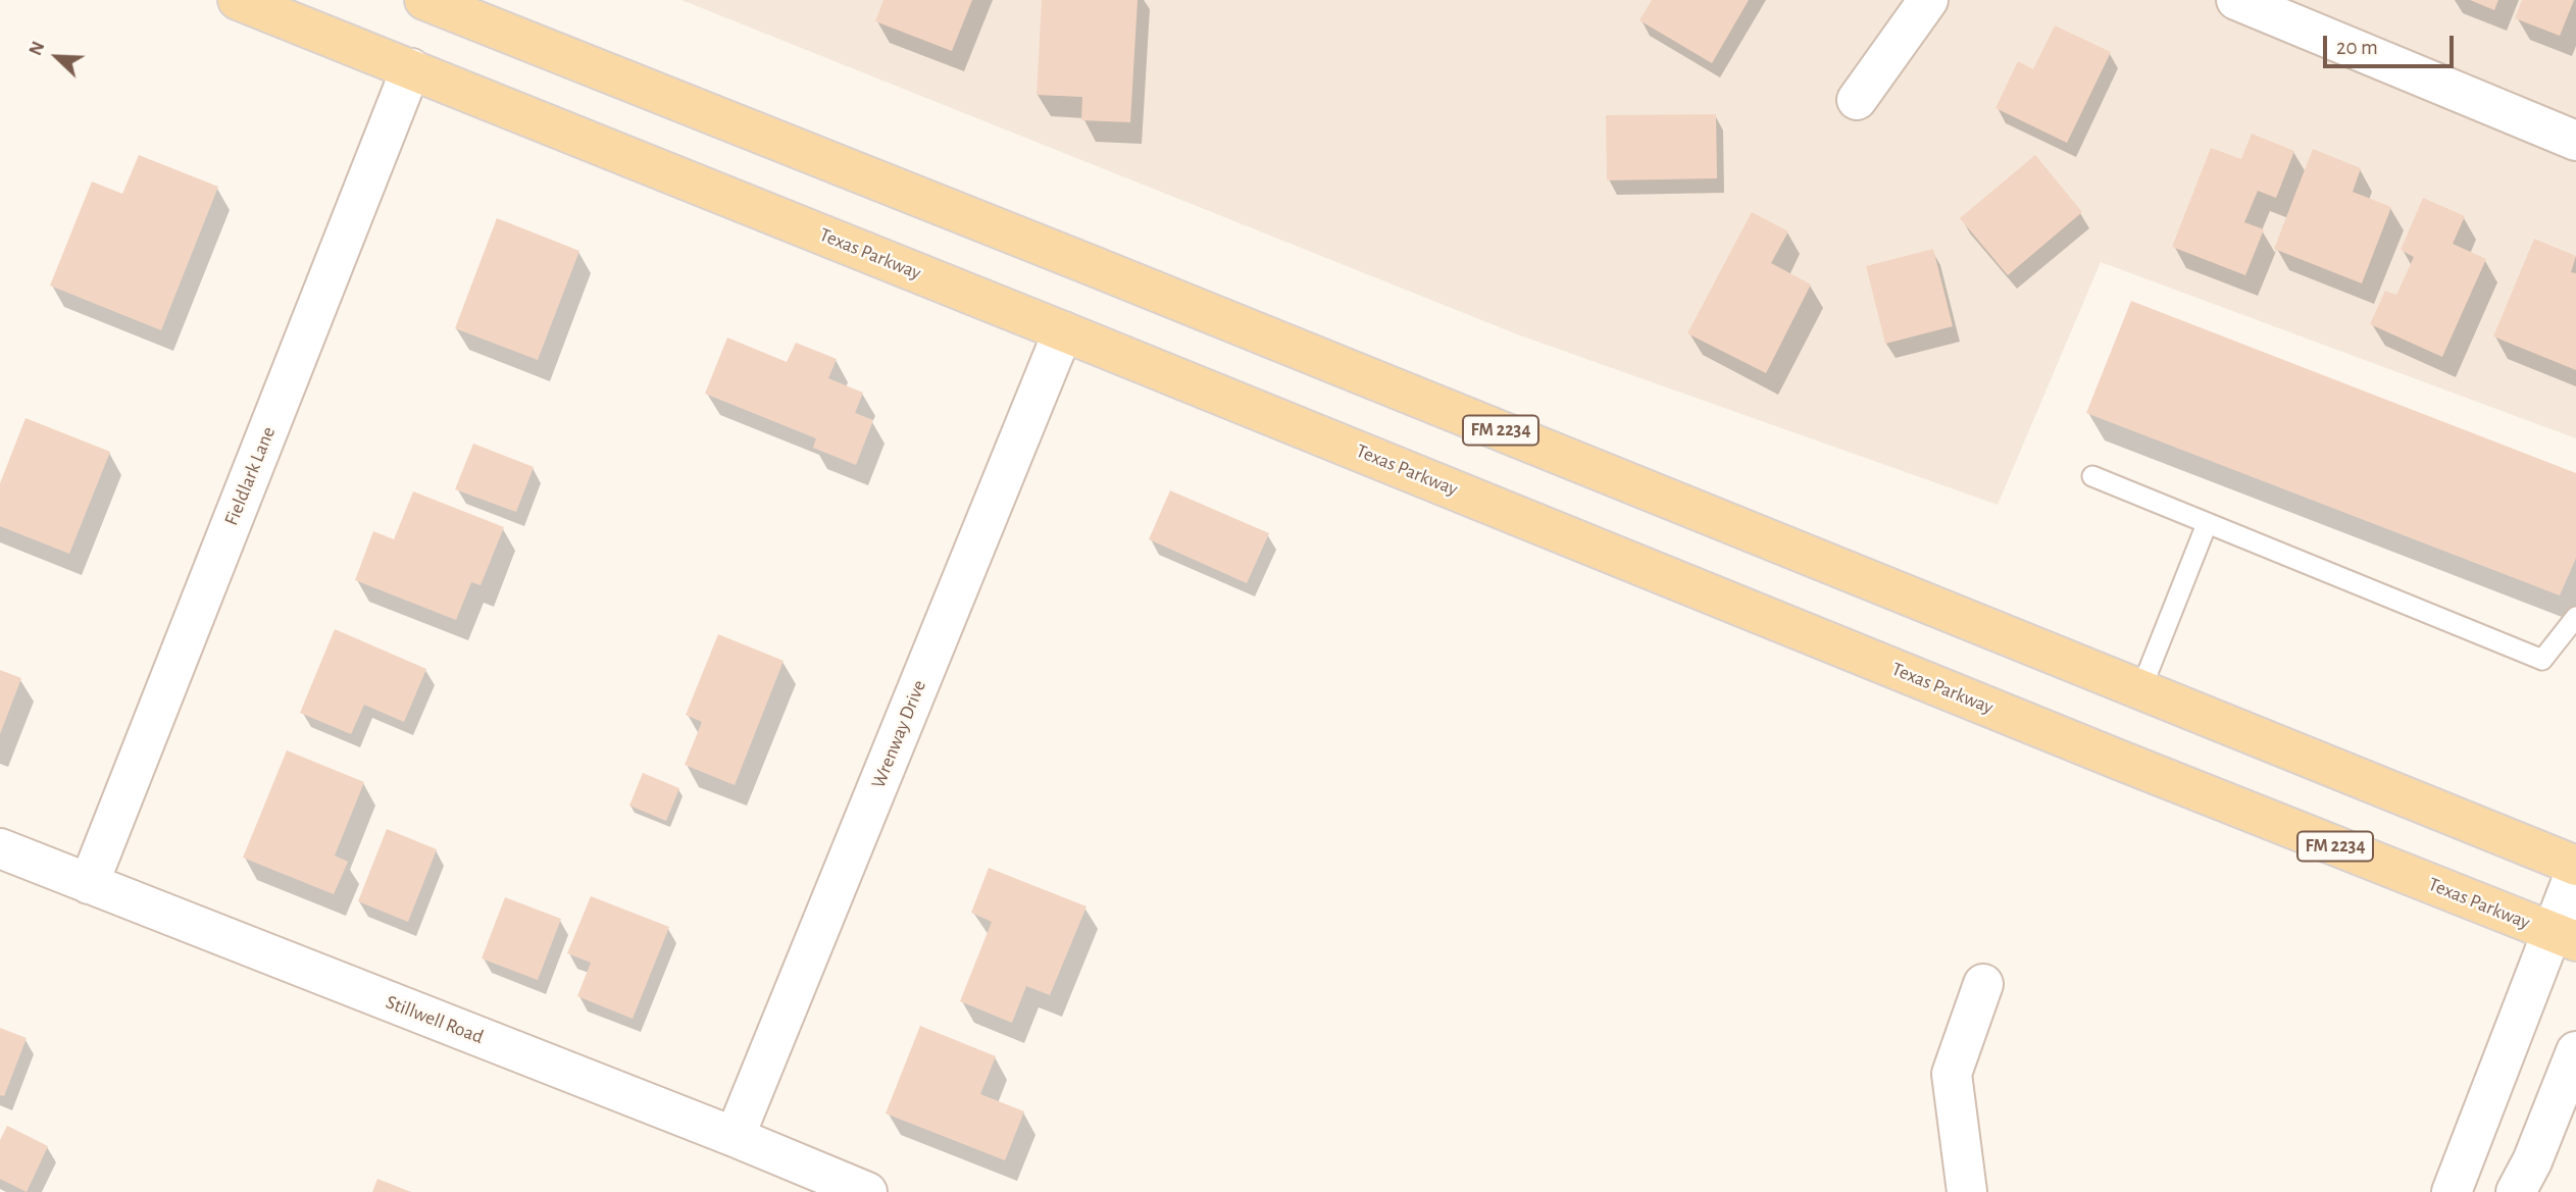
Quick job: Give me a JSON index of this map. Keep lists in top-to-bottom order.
{
  "streets": {
    "main road": ["Texas Parkway", "FM 2234"],
    "street": ["Fieldlark Lane", "Wrenway Drive", "Stillwell Road"]
  },
  "crossings": [
    ["Texas Parkway", "Fieldlark Lane"],
    ["Texas Parkway", "Wrenway Drive"],
    ["Fieldlark Lane", "Stillwell Road"],
    ["Wrenway Drive", "Stillwell Road"]
  ],
  "scale_bar": "20 m",
  "north": "top left"
}
